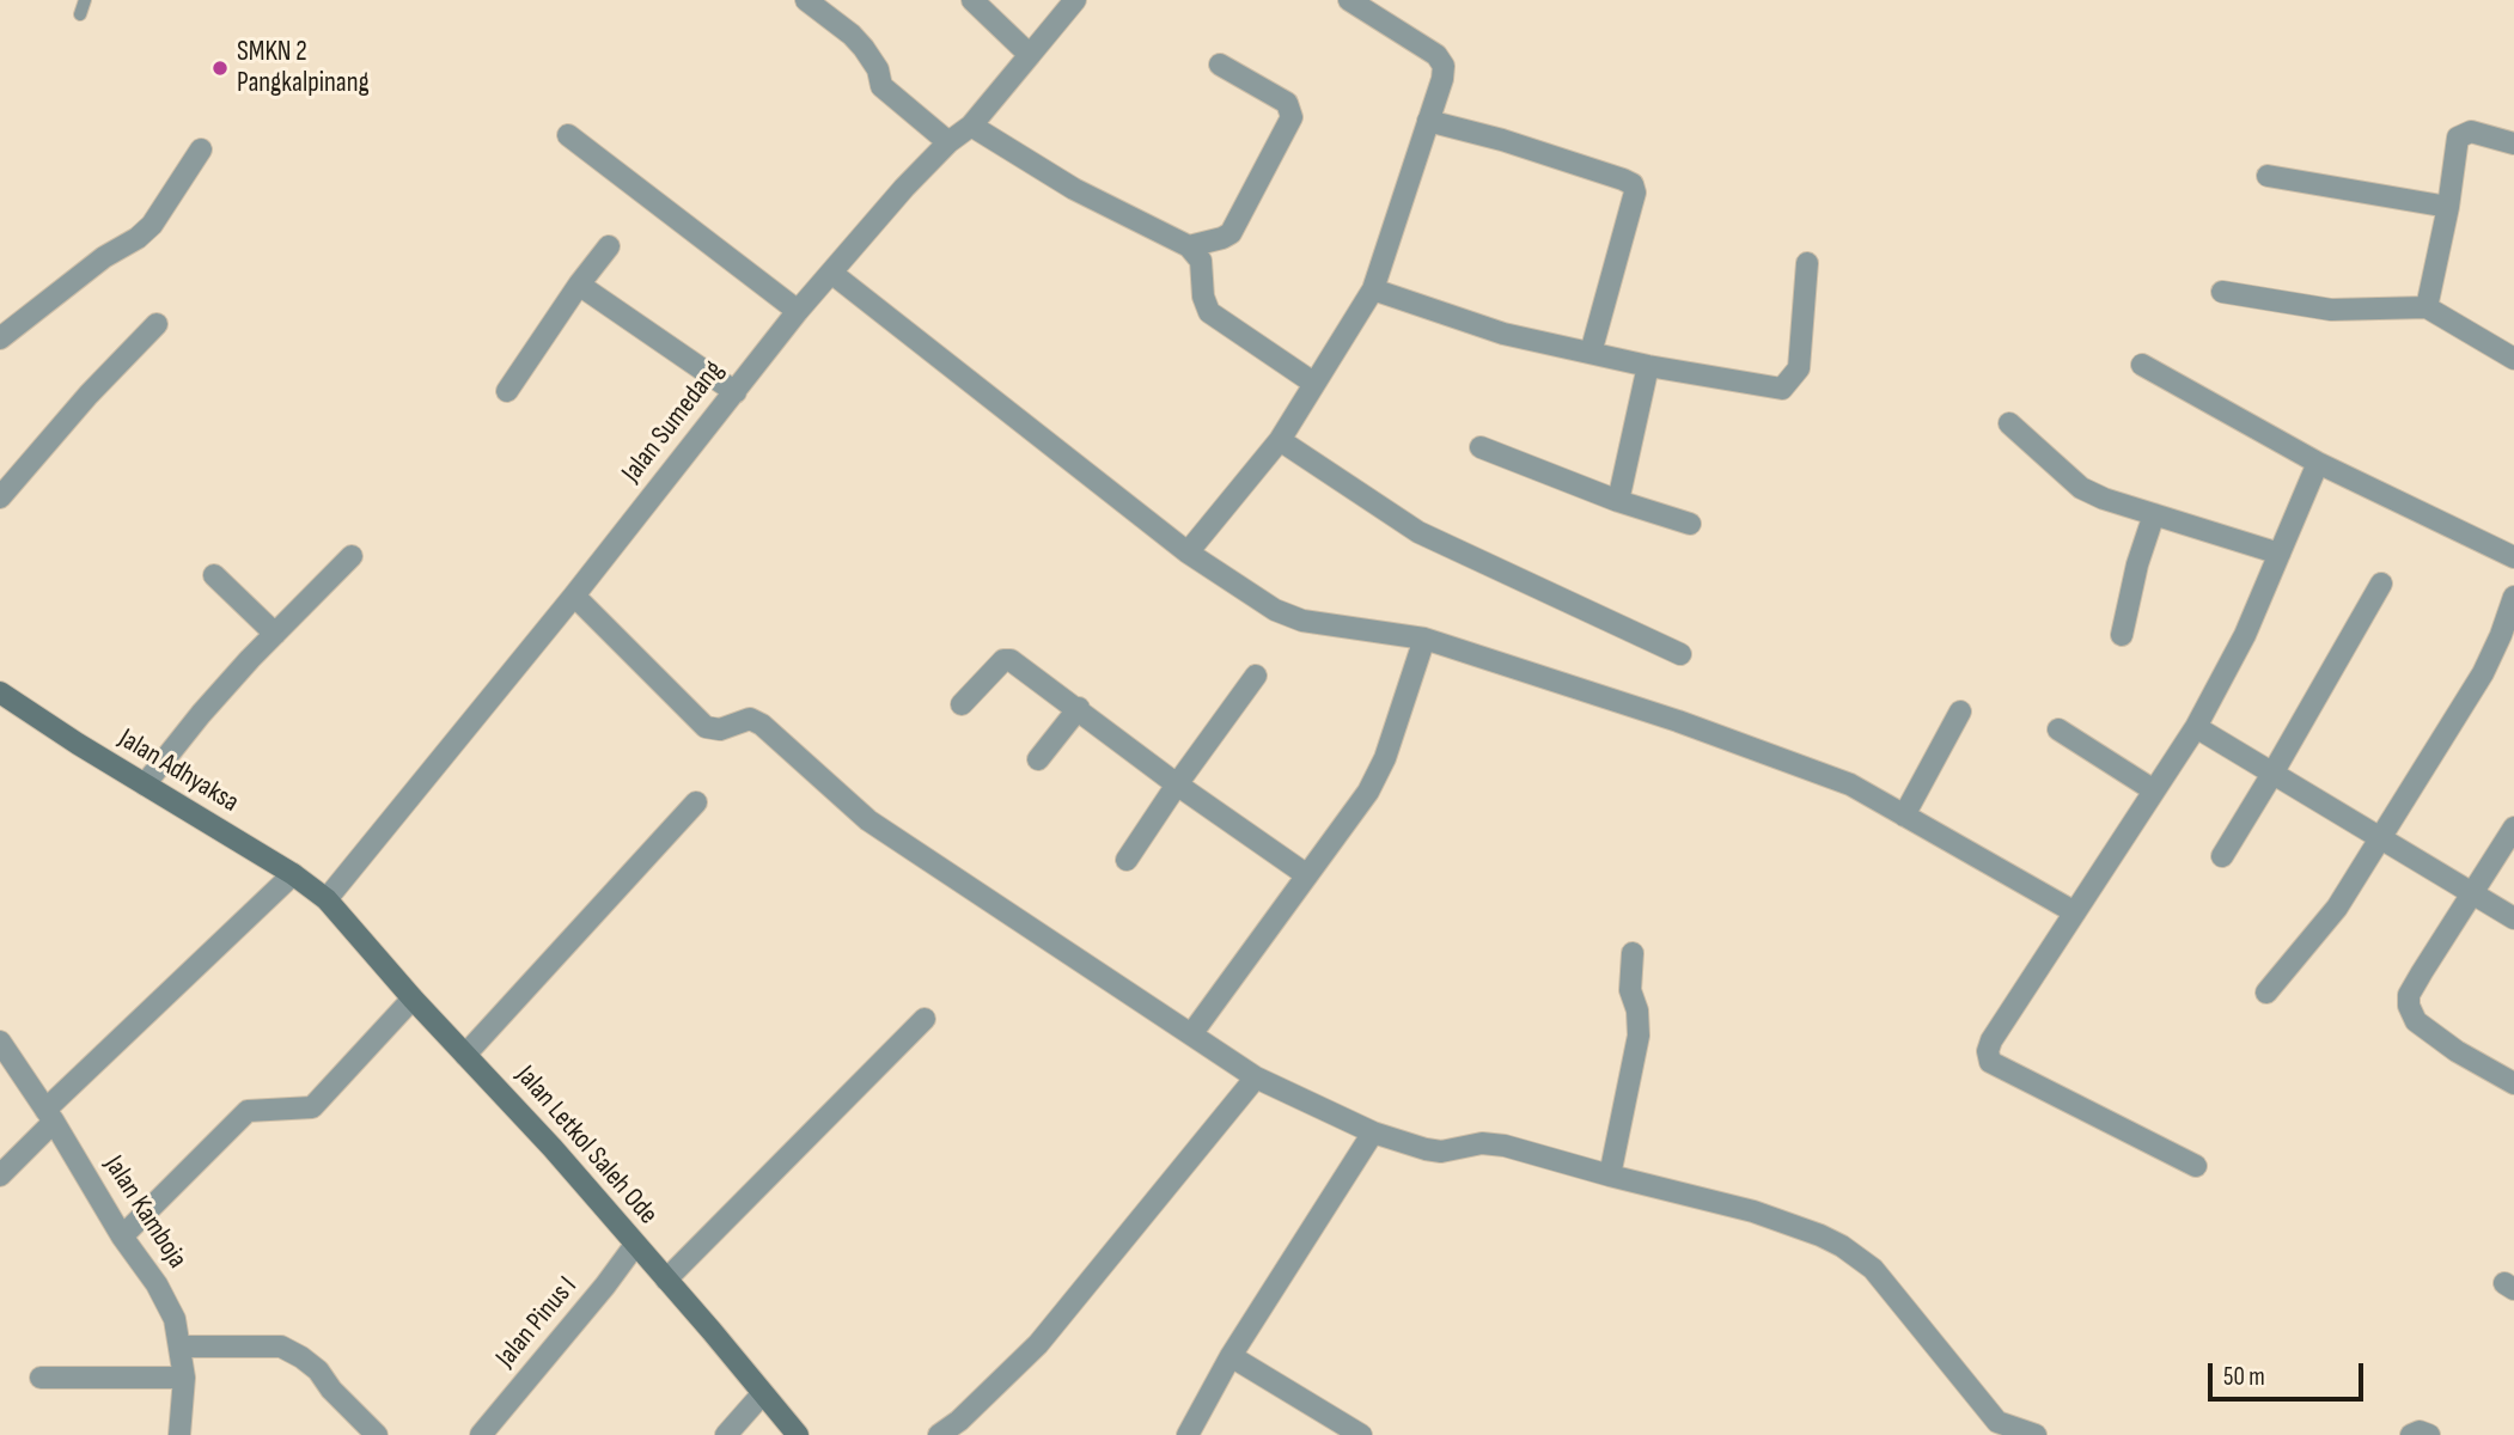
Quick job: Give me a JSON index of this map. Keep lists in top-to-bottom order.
{
  "streets": {
    "street": [
      "Jalan Sumedang",
      "Jalan Adhyaksa",
      "Jalan Letkol Saleh Ode",
      "Jalan Kamboja",
      "Jalan Pinus I"
    ]
  },
  "crossings": [
    ["Jalan Sumedang", "Jalan Adhyaksa"],
    ["Jalan Sumedang", "Jalan Letkol Saleh Ode"],
    ["Jalan Adhyaksa", "Jalan Letkol Saleh Ode"],
    ["Jalan Letkol Saleh Ode", "Jalan Pinus I"]
  ],
  "places": ["SMKN 2 Pangkalpinang"],
  "scale_bar": "50 m"
}
